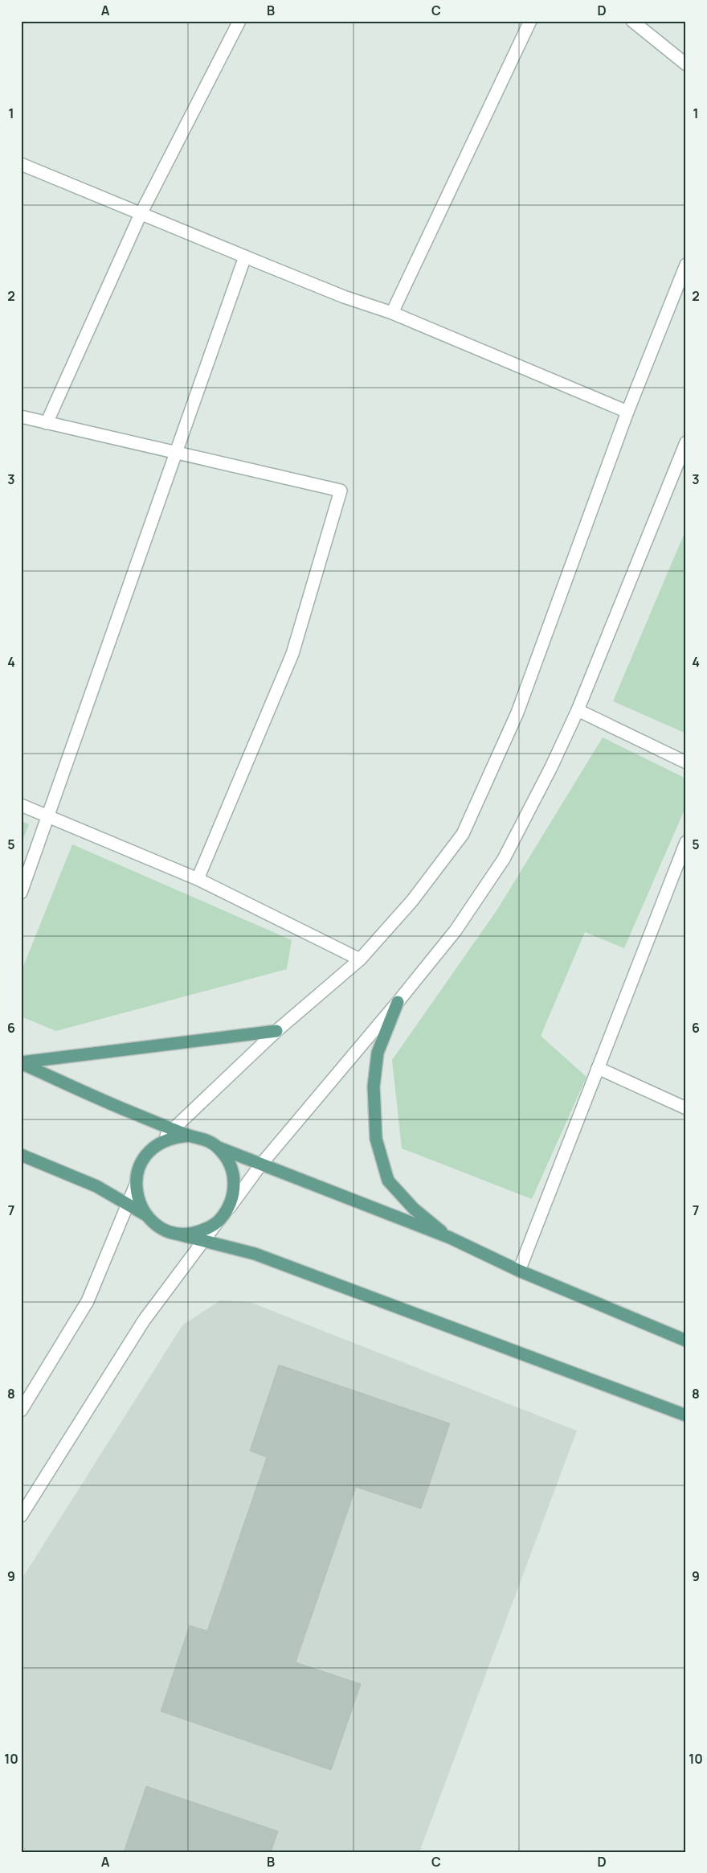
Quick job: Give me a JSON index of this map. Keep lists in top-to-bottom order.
{
  "grid": {
    "columns": [
      "A",
      "B",
      "C",
      "D"
    ],
    "rows": [
      "1",
      "2",
      "3",
      "4",
      "5",
      "6",
      "7",
      "8",
      "9",
      "10"
    ]
  }
}
